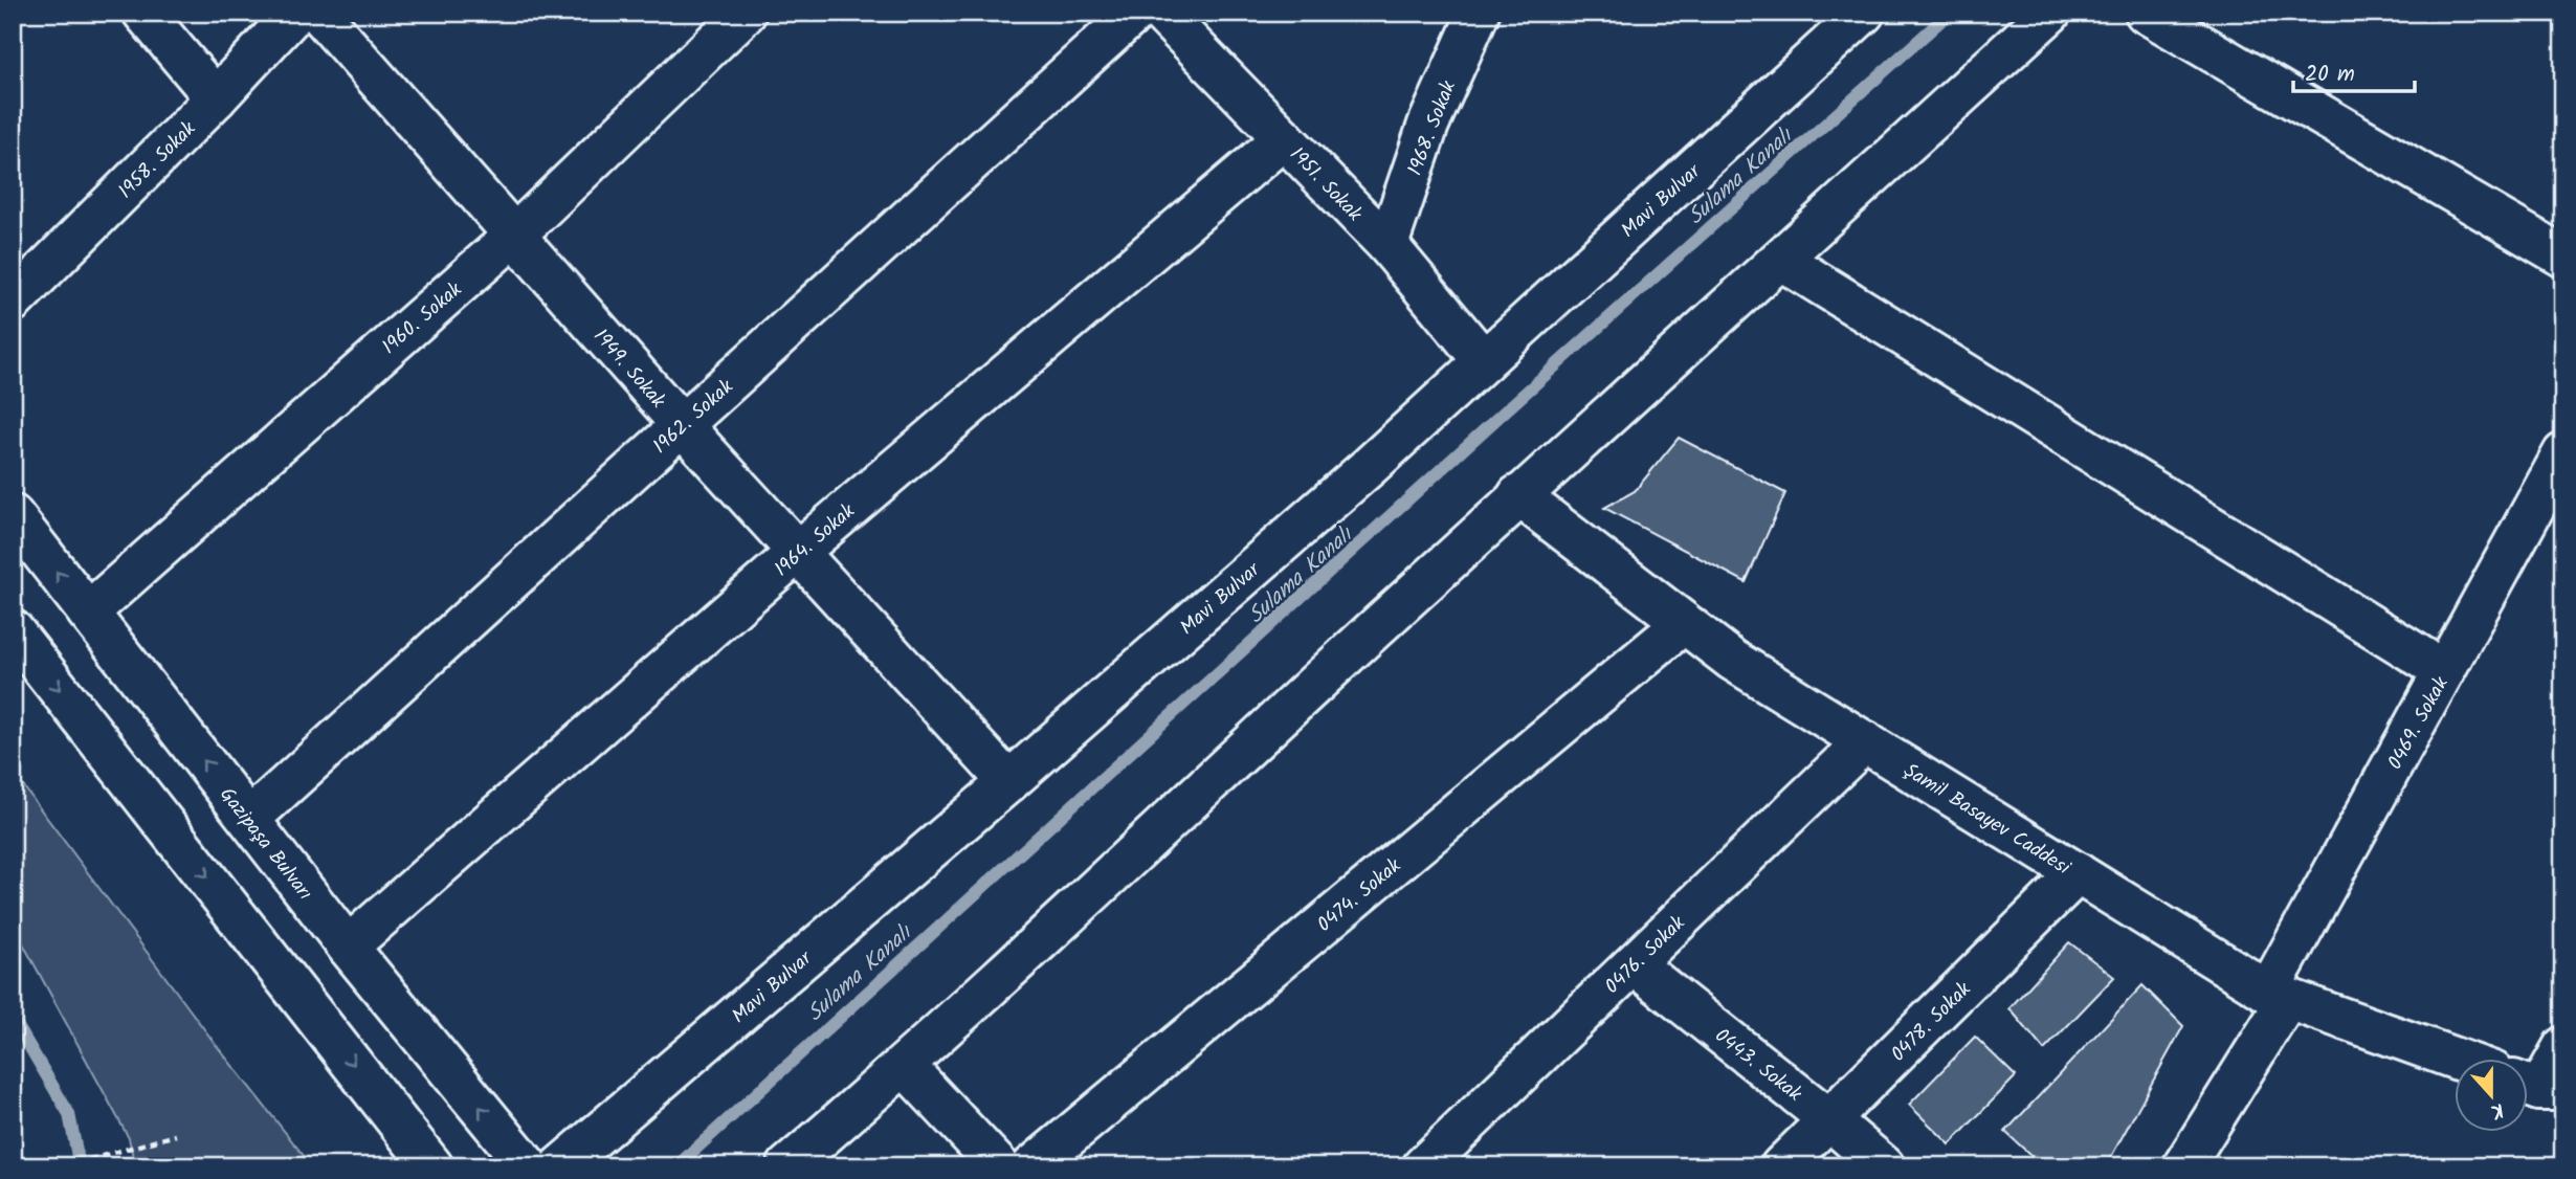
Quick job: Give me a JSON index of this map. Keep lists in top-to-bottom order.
{
  "streets": {
    "street": [
      "1968. Sokak",
      "1958. Sokak",
      "1951. Sokak",
      "Mavi Bulvar",
      "1960. Sokak",
      "1949. Sokak",
      "1962. Sokak",
      "1964. Sokak",
      "0469. Sokak",
      "Şamil Basayev Caddesi",
      "Gazipaşa Bulvarı",
      "0474. Sokak",
      "0476. Sokak",
      "0478. Sokak",
      "0443. Sokak"
    ]
  },
  "crossings": [
    ["1968. Sokak", "1951. Sokak"],
    ["1951. Sokak", "Mavi Bulvar"],
    ["1951. Sokak", "1964. Sokak"],
    ["Mavi Bulvar", "1949. Sokak"],
    ["1960. Sokak", "1949. Sokak"],
    ["1960. Sokak", "Gazipaşa Bulvarı"],
    ["1949. Sokak", "1962. Sokak"],
    ["1949. Sokak", "1964. Sokak"],
    ["1962. Sokak", "Gazipaşa Bulvarı"],
    ["1964. Sokak", "Gazipaşa Bulvarı"],
    ["0469. Sokak", "Şamil Basayev Caddesi"],
    ["Şamil Basayev Caddesi", "0474. Sokak"],
    ["Şamil Basayev Caddesi", "0476. Sokak"],
    ["Şamil Basayev Caddesi", "0478. Sokak"],
    ["0476. Sokak", "0443. Sokak"],
    ["0478. Sokak", "0443. Sokak"]
  ],
  "water": ["Sulama Kanalı"],
  "scale_bar": "20 m",
  "north": "bottom"
}
